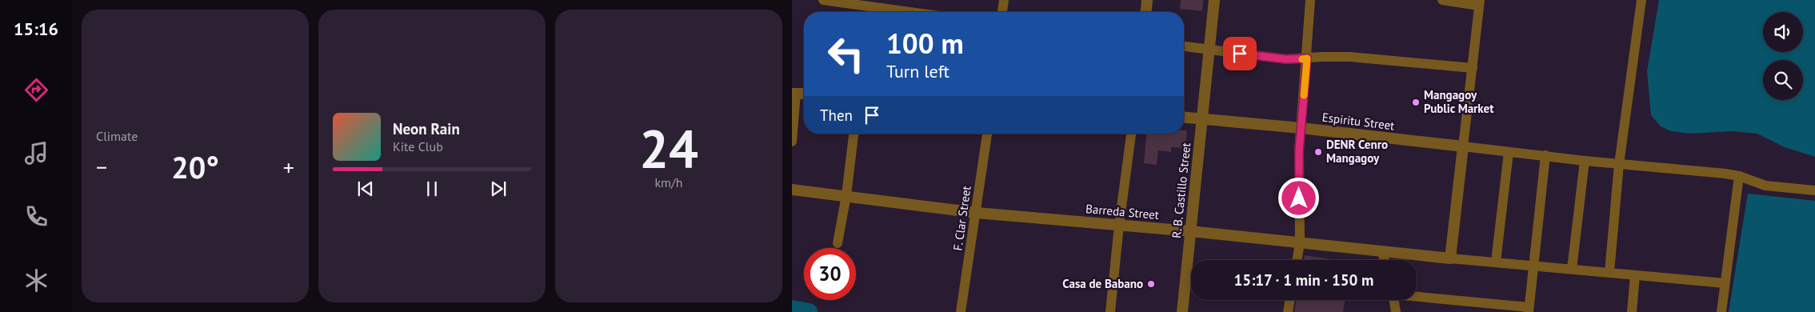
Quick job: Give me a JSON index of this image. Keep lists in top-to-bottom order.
{
  "streets": {
    "street": [
      "Espiritu Street",
      "R. B. Castillo Street",
      "Barreda Street",
      "F. Clar Street"
    ]
  },
  "crossings": [
    ["Espiritu Street", "R. B. Castillo Street"],
    ["R. B. Castillo Street", "Barreda Street"],
    ["Barreda Street", "F. Clar Street"]
  ],
  "places": ["Mangagoy Public Market", "DENR Cenro Mangagoy", "Casa de Babano"],
  "page": {
    "tabs": "15:16",
    "tile": [
      "Climate",
      ["24", "km/h"]
    ],
    "turn": ["100 m", "Turn left"],
    "then": "Then",
    "song": ["Neon Rain", "Kite Club"],
    "heat": ["−", "20°", "+"],
    "limit": "30",
    "trip": "15:17 · 1 min · 150 m"
  }
}
